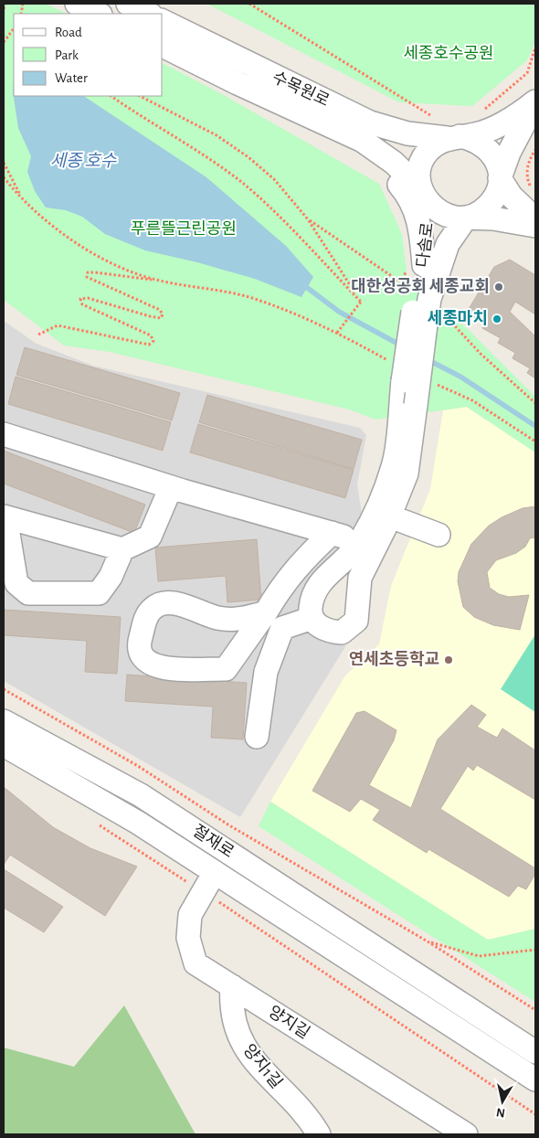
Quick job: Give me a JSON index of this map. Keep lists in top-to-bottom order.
{
  "streets": {
    "street": [
      "수목원로",
      "다솜로",
      "절재로",
      "양지길",
      "양지1길"
    ]
  },
  "crossings": [
    ["수목원로", "다솜로"],
    ["절재로", "양지길"],
    ["양지길", "양지1길"]
  ],
  "water": ["세종 호수"],
  "parks": ["세종호수공원", "푸른뜰근린공원"],
  "places": ["대한성공회 세종교회", "세종마치", "연세초등학교"],
  "legend": ["Road", "Park", "Water"],
  "north": "bottom"
}
